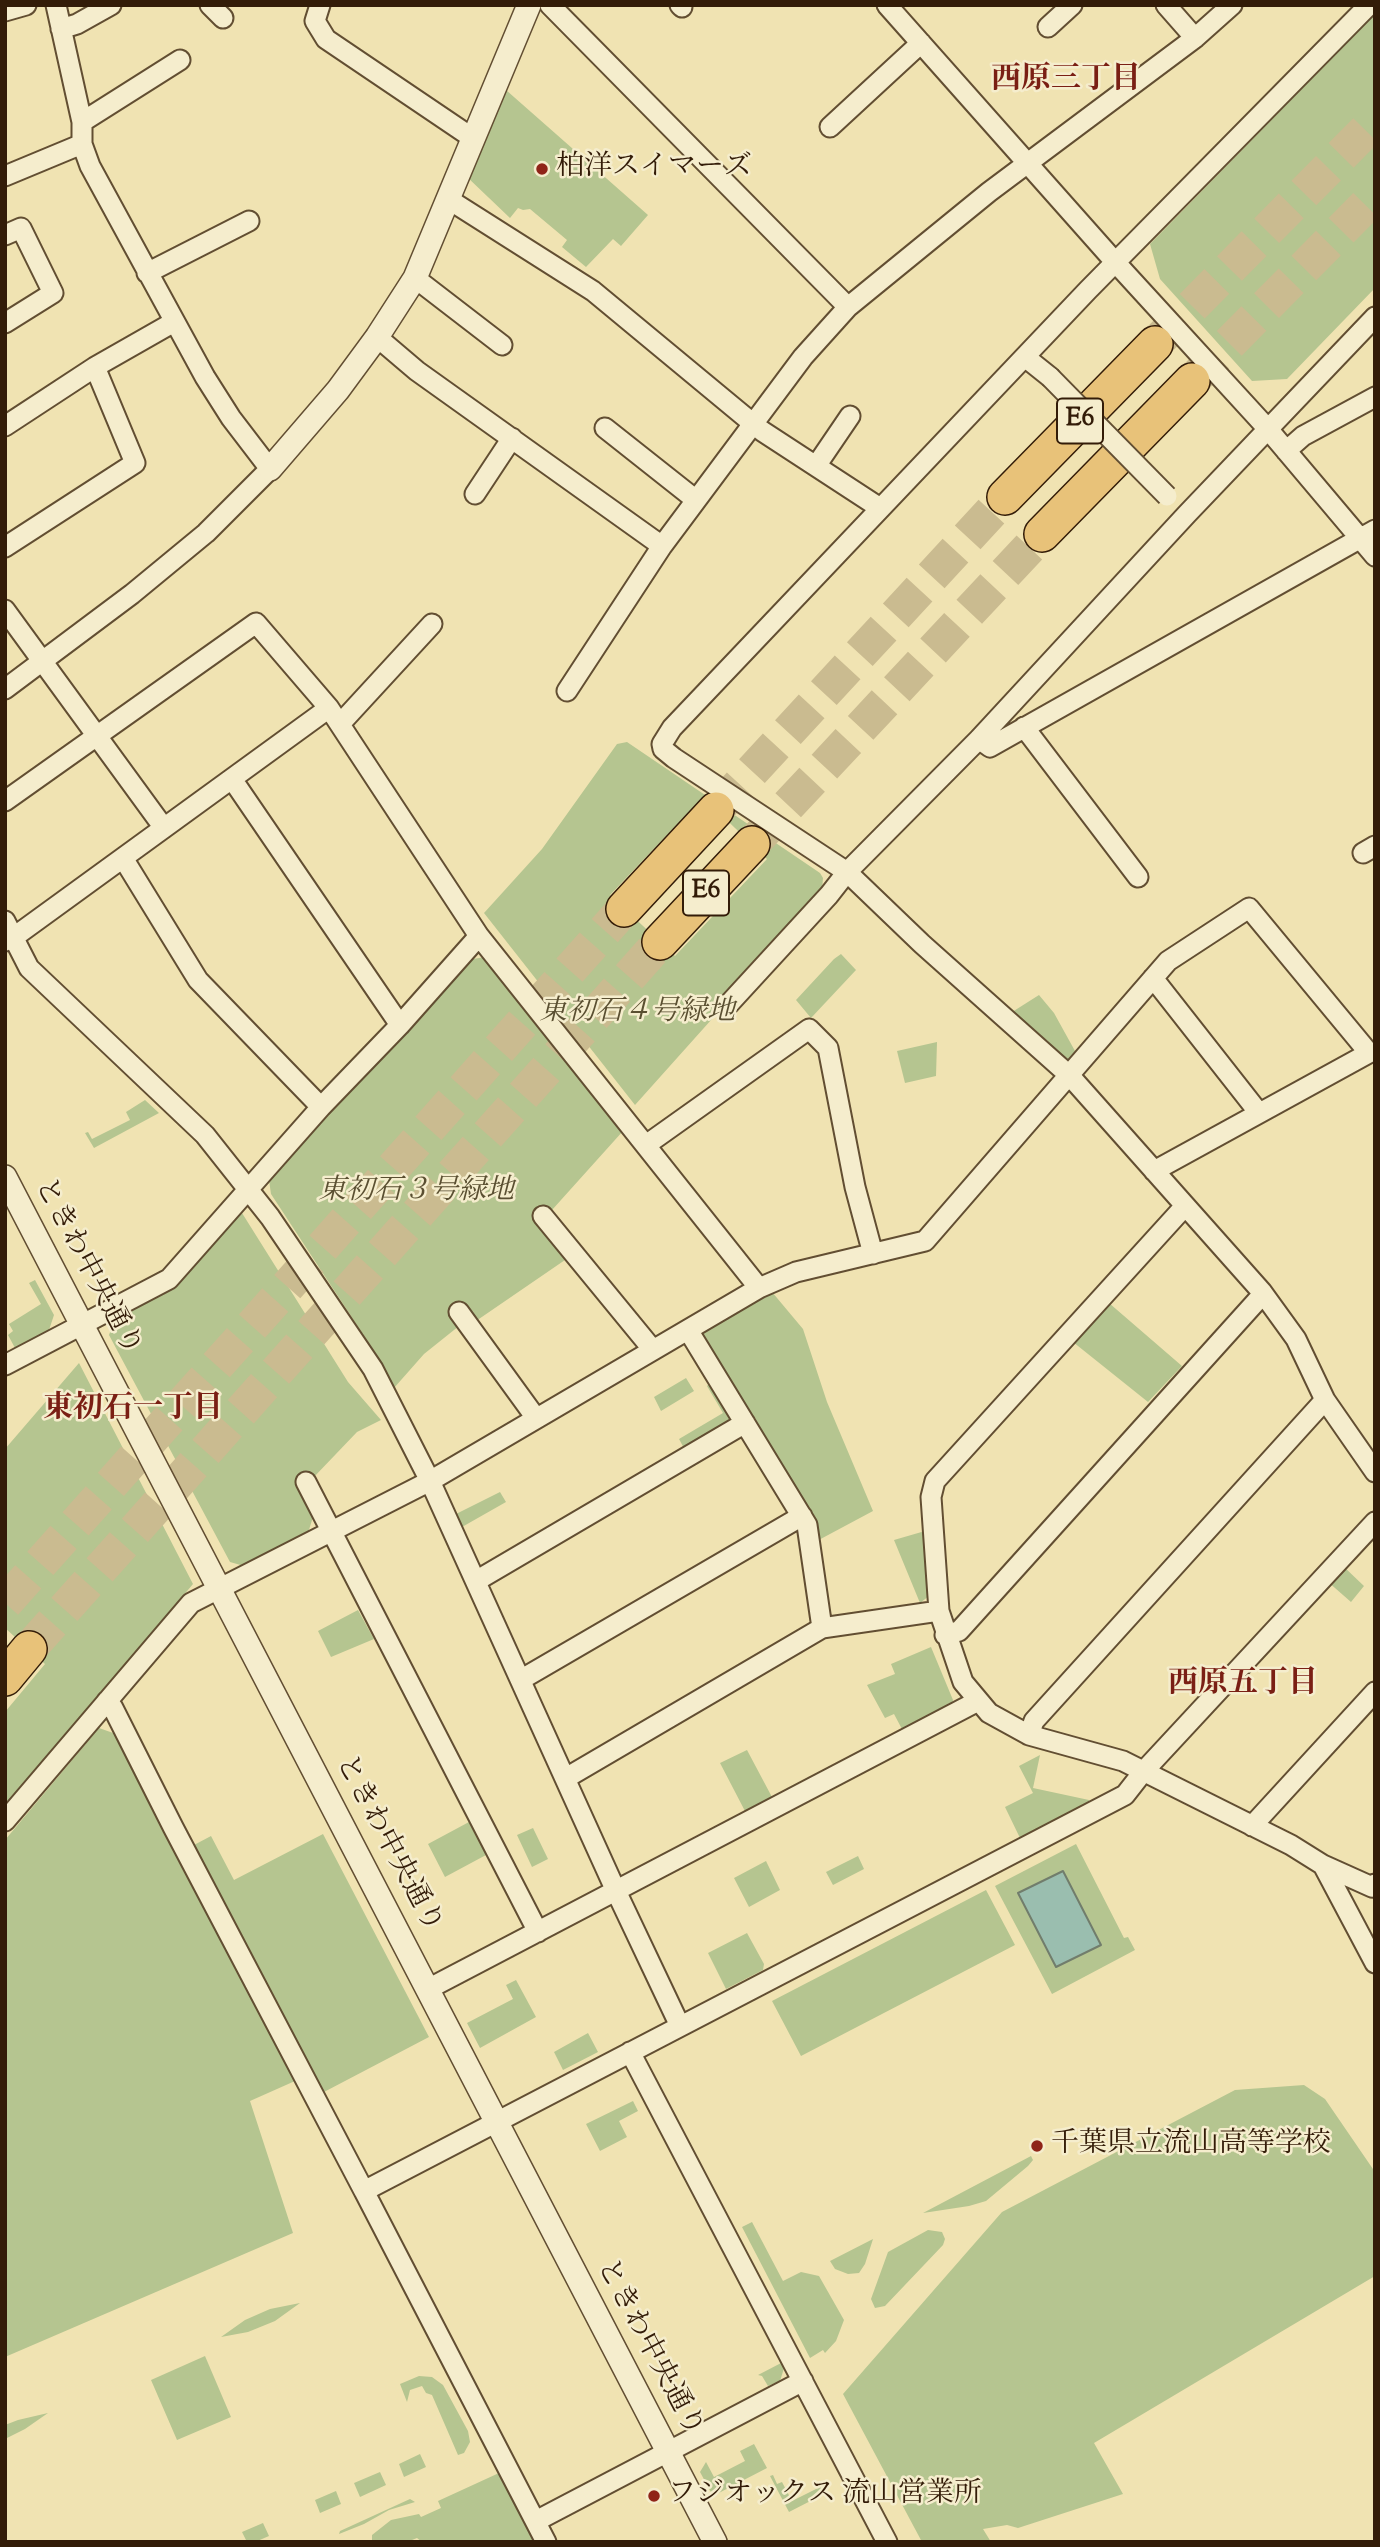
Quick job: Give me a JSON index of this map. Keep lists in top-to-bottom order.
{
  "streets": {
    "highway": ["E6"],
    "street": ["ときわ中央通り"]
  },
  "districts": ["西原三丁目", "東初石一丁目", "西原五丁目"],
  "parks": ["東初石４号緑地", "東初石３号緑地"],
  "places": ["柏洋スイマーズ", "千葉県立流山高等学校", "フジオックス 流山営業所"]
}
